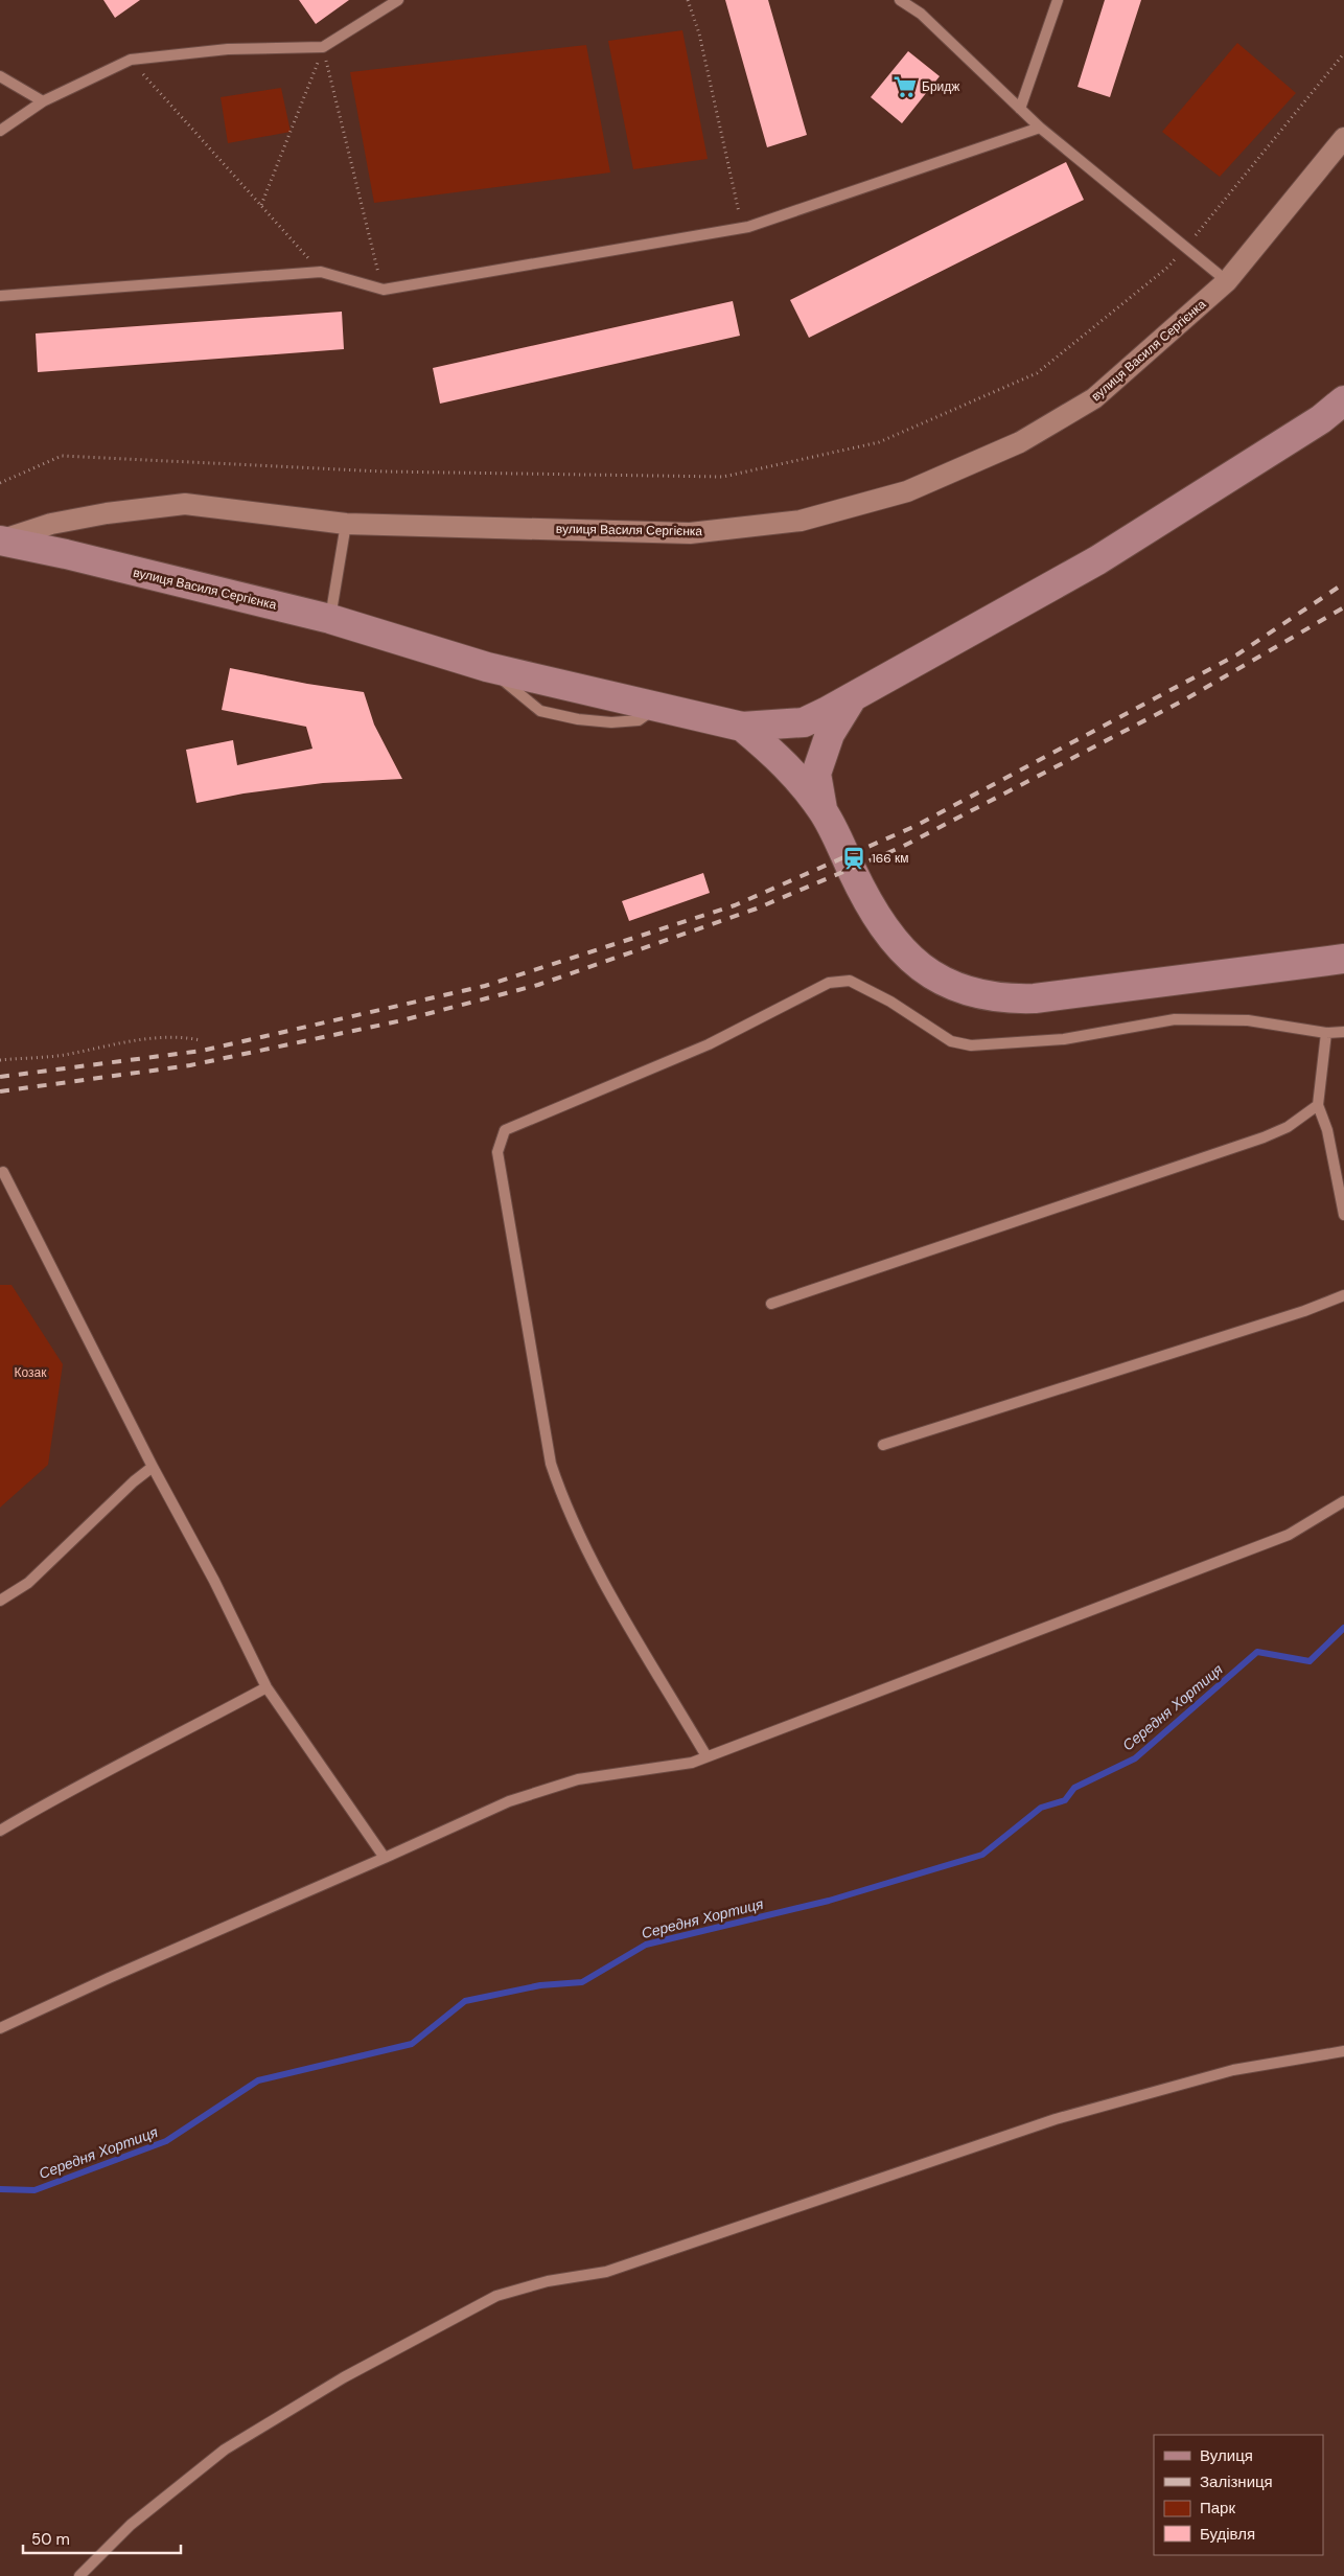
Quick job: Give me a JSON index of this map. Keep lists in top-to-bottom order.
{
  "streets": {
    "main road": ["вулиця Василя Сергієнка"]
  },
  "water": ["Середня Хортиця"],
  "parks": ["Козак"],
  "places": {
    "supermarket": ["Бридж"],
    "station": ["166 км"]
  },
  "legend": [
    "Вулиця",
    "Залізниця",
    "Парк",
    "Будівля"
  ],
  "scale_bar": "50 m"
}
